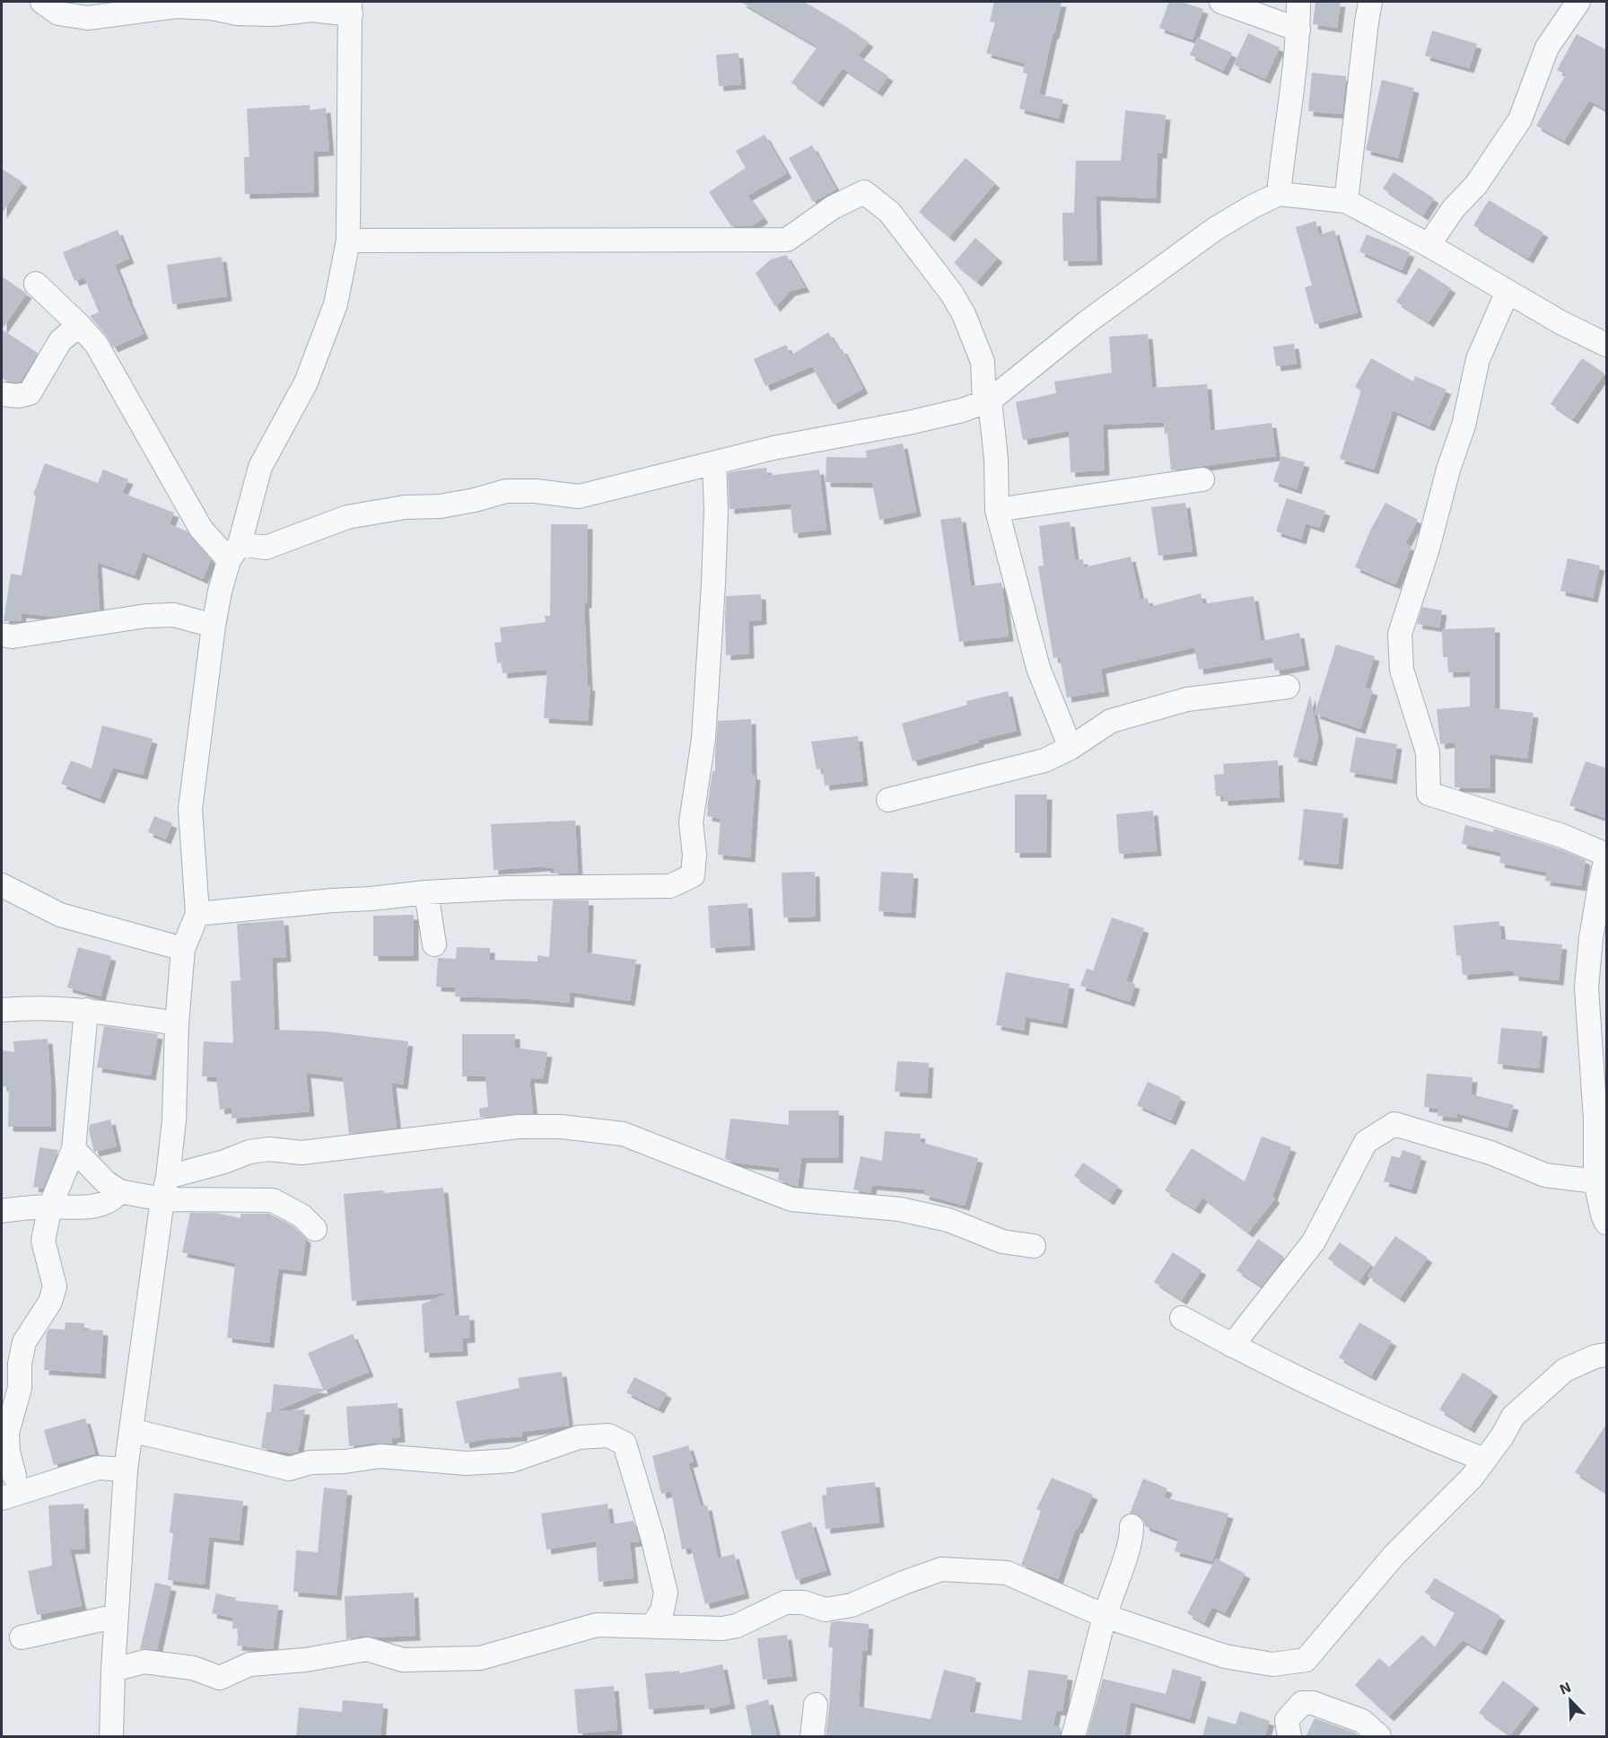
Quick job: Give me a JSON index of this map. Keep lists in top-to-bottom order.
{
  "north": "top left"
}
